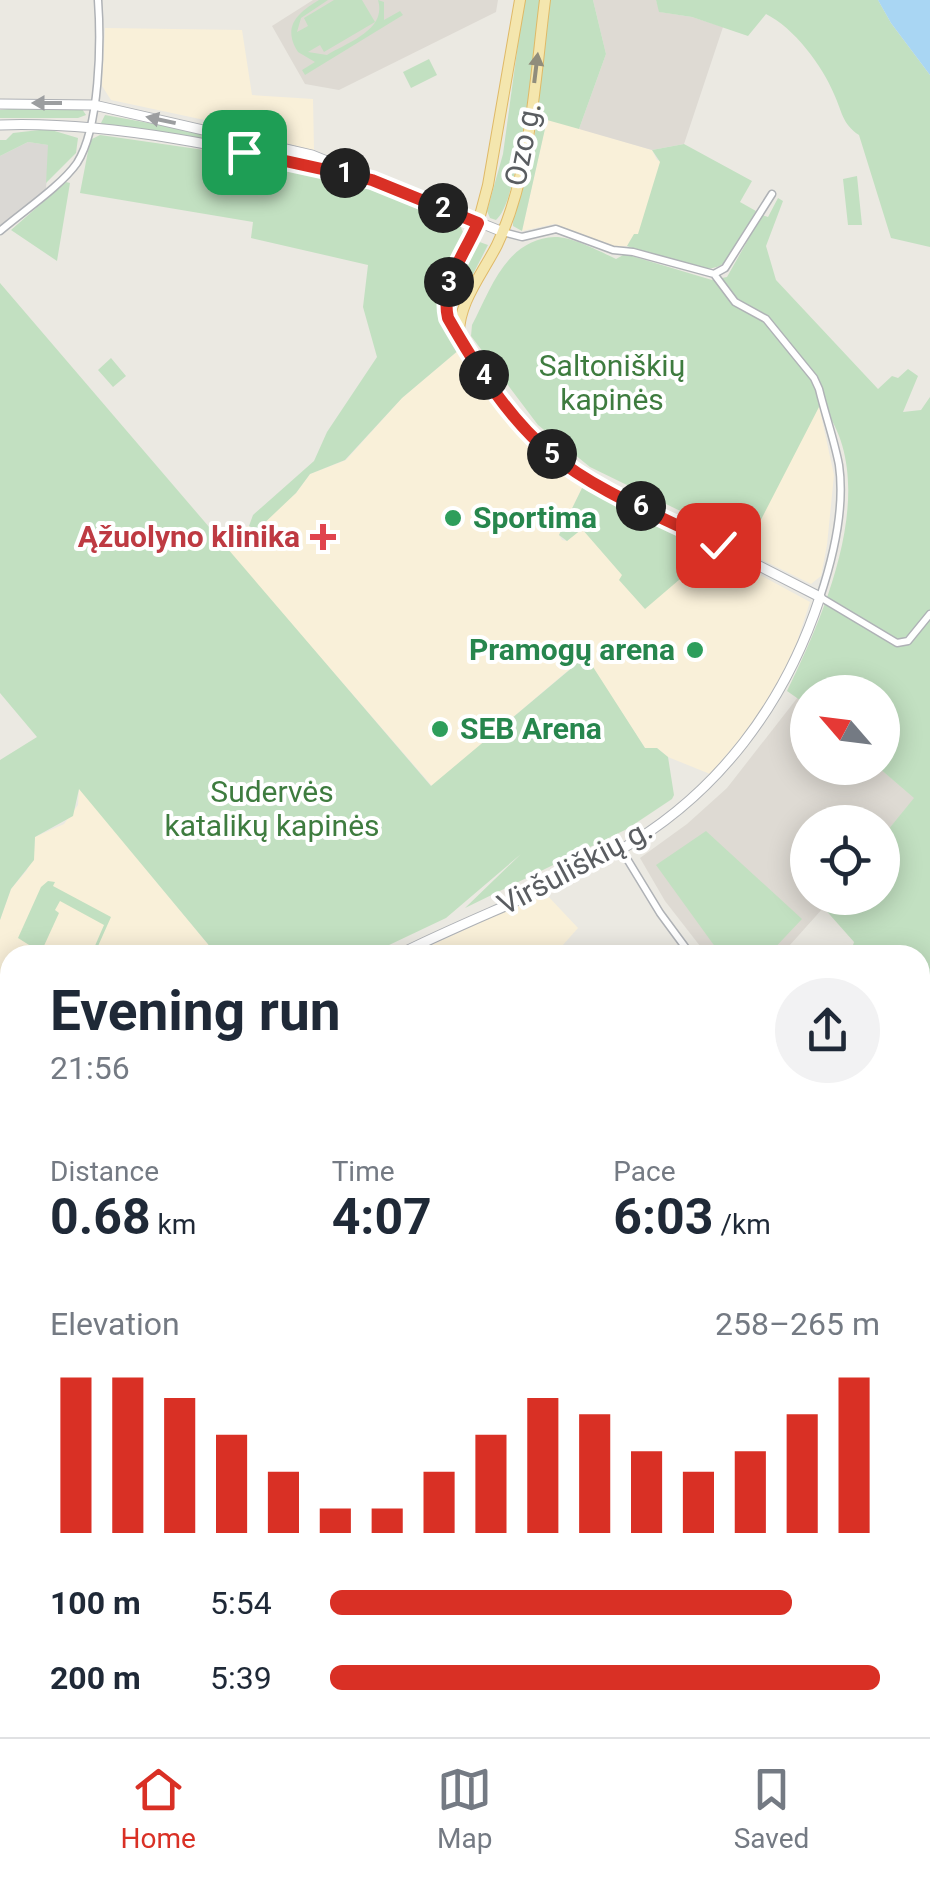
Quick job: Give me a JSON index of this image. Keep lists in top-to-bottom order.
{
  "streets": {
    "main road": ["Ozo g.", "Viršuliškių g."]
  },
  "parks": ["Saltoniškių kapinės", "Sudervės katalikų kapinės"],
  "places": {
    "other": ["Sportima", "Pramogų arena", "SEB Arena"],
    "health": ["Ąžuolyno klinika"]
  },
  "north": "top left",
  "page": {
    "pins": [
      "1",
      "2",
      "3",
      "4",
      "5",
      "6"
    ],
    "heading": ["Evening run", "21:56"],
    "stats": [
      ["Distance", "0.68 km"],
      ["Time", "4:07"],
      ["Pace", "6:03 /km"]
    ],
    "chart": ["Elevation", "258–265 m"],
    "list": [
      {
        "name": "100 m",
        "note": "5:54"
      },
      {
        "name": "200 m",
        "note": "5:39"
      }
    ],
    "tabs": ["Home", "Map", "Saved"]
  }
}
